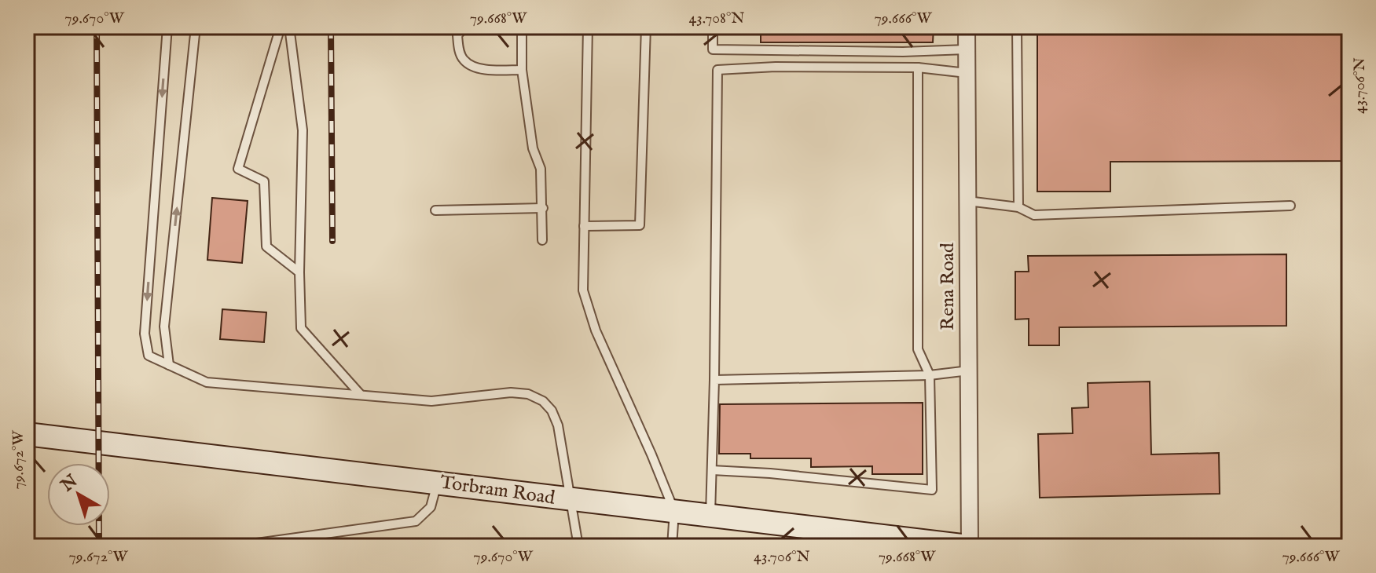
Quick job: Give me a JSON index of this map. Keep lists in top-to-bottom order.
{
  "streets": {
    "main road": ["Torbram Road"],
    "street": ["Rena Road"]
  },
  "crossings": [
    ["Rena Road", "Torbram Road"]
  ],
  "north": "top left",
  "coordinates": [
    "79.670°W",
    "79.668°W",
    "43.708°N",
    "79.666°W",
    "43.706°N",
    "79.672°W"
  ]
}
